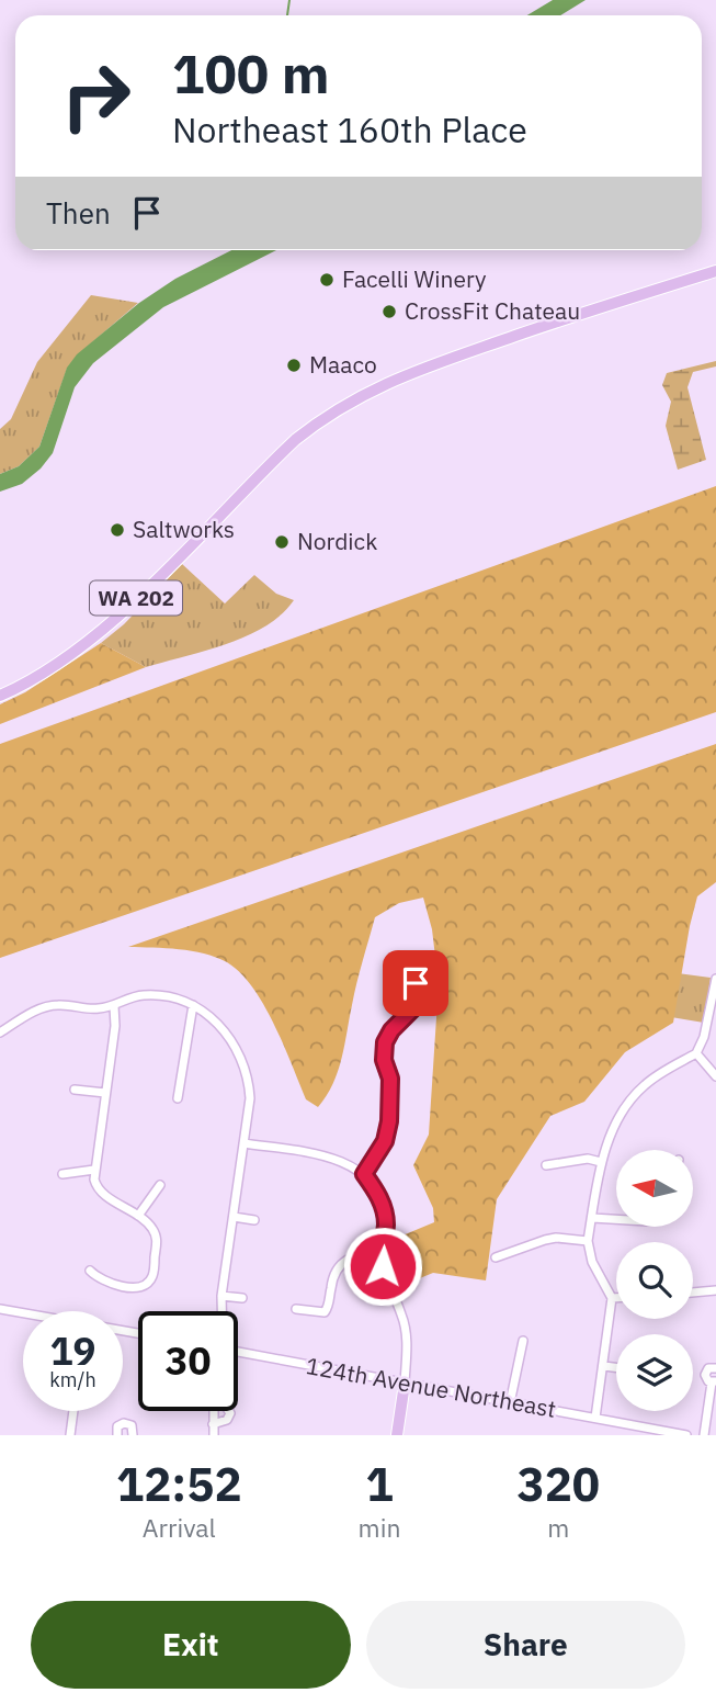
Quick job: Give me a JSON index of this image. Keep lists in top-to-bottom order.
{
  "streets": {
    "main road": ["WA 202"],
    "street": ["124th Avenue Northeast"]
  },
  "places": [
    "Facelli Winery",
    "CrossFit Chateau",
    "Maaco",
    "Saltworks",
    "Nordick"
  ],
  "north": "left",
  "page": {
    "turn": ["100 m", "Northeast 160th Place"],
    "then": "Then",
    "speed": "19 km/h",
    "limit": "30",
    "eta": [
      "12:52",
      "Arrival",
      "1",
      "min",
      "320",
      "m"
    ],
    "buttons": ["Exit", "Share"]
  }
}
